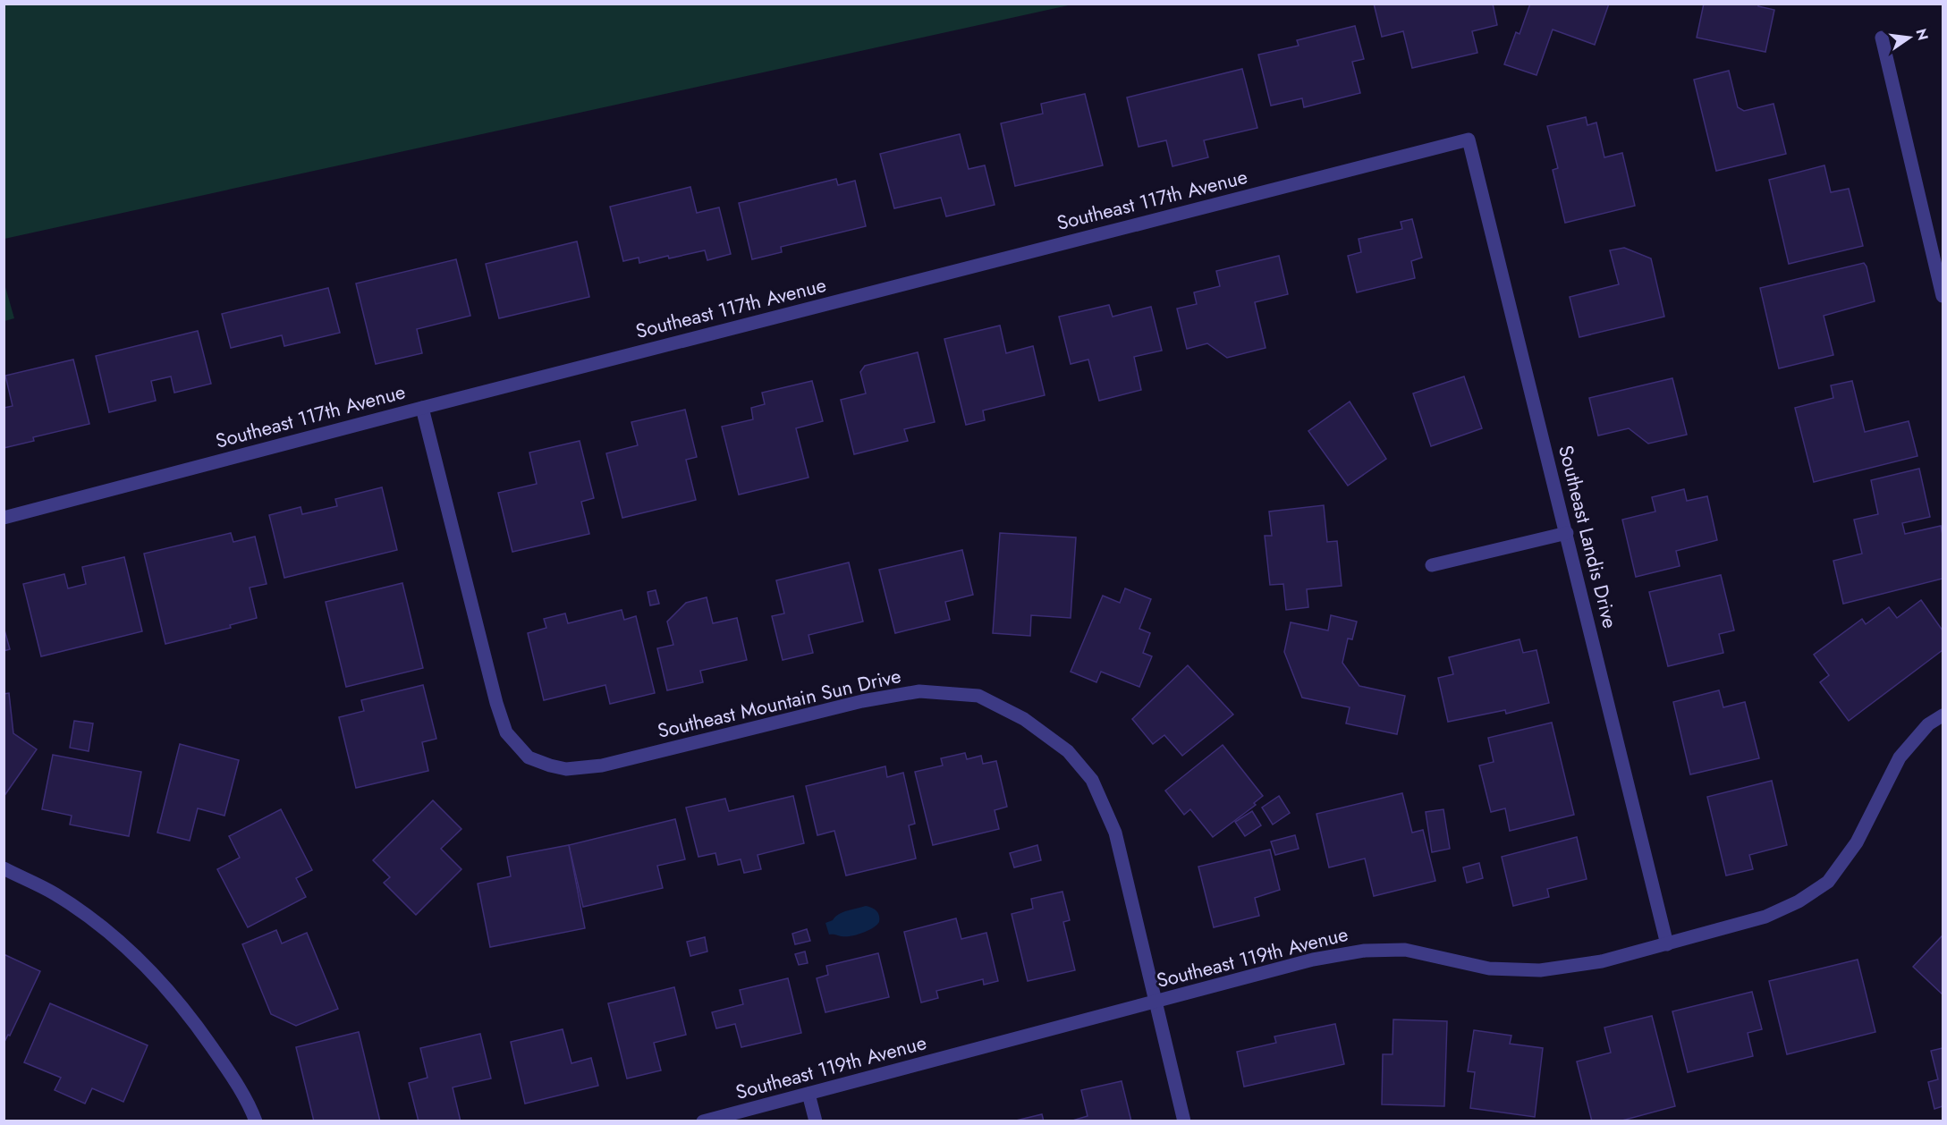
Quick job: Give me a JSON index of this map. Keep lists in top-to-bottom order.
{
  "streets": {
    "street": [
      "Southeast 117th Avenue",
      "Southeast Landis Drive",
      "Southeast Mountain Sun Drive",
      "Southeast 119th Avenue"
    ]
  },
  "crossings": [
    ["Southeast 117th Avenue", "Southeast Landis Drive"],
    ["Southeast 117th Avenue", "Southeast Mountain Sun Drive"],
    ["Southeast Landis Drive", "Southeast 119th Avenue"],
    ["Southeast Mountain Sun Drive", "Southeast 119th Avenue"]
  ],
  "north": "right"
}
